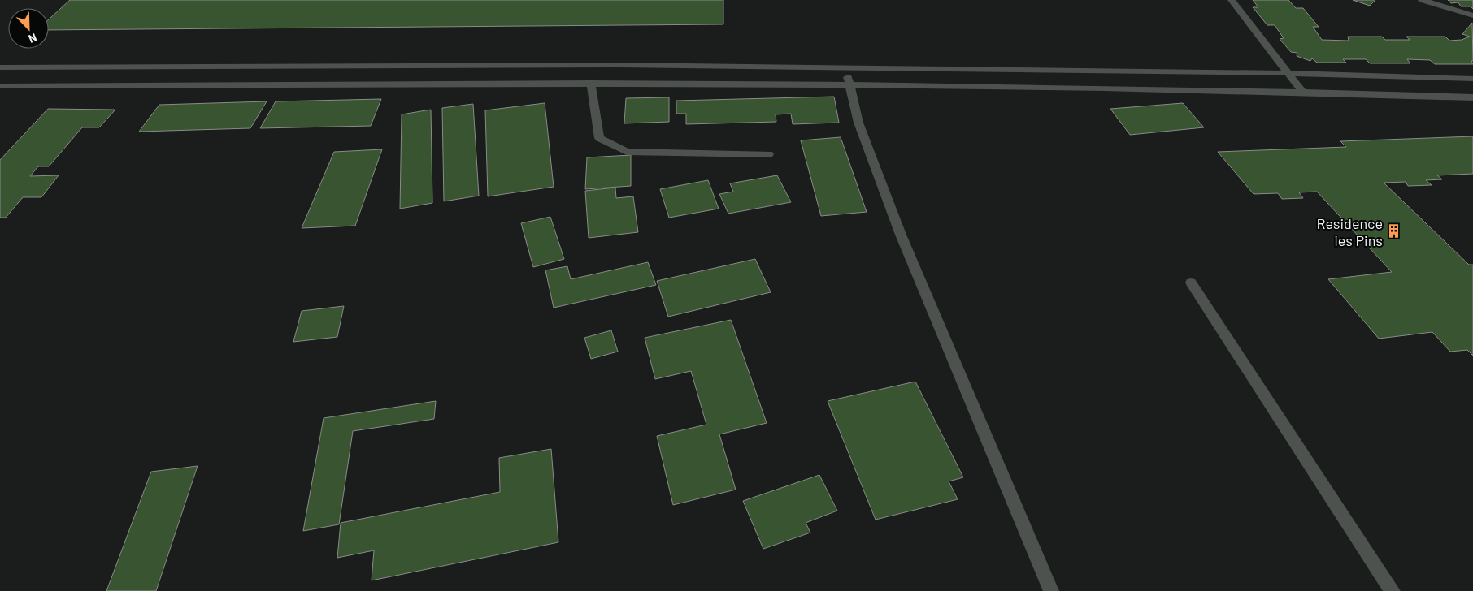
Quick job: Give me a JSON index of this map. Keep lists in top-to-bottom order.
{
  "places": {
    "building": ["Residence les Pins"]
  },
  "north": "bottom right"
}
